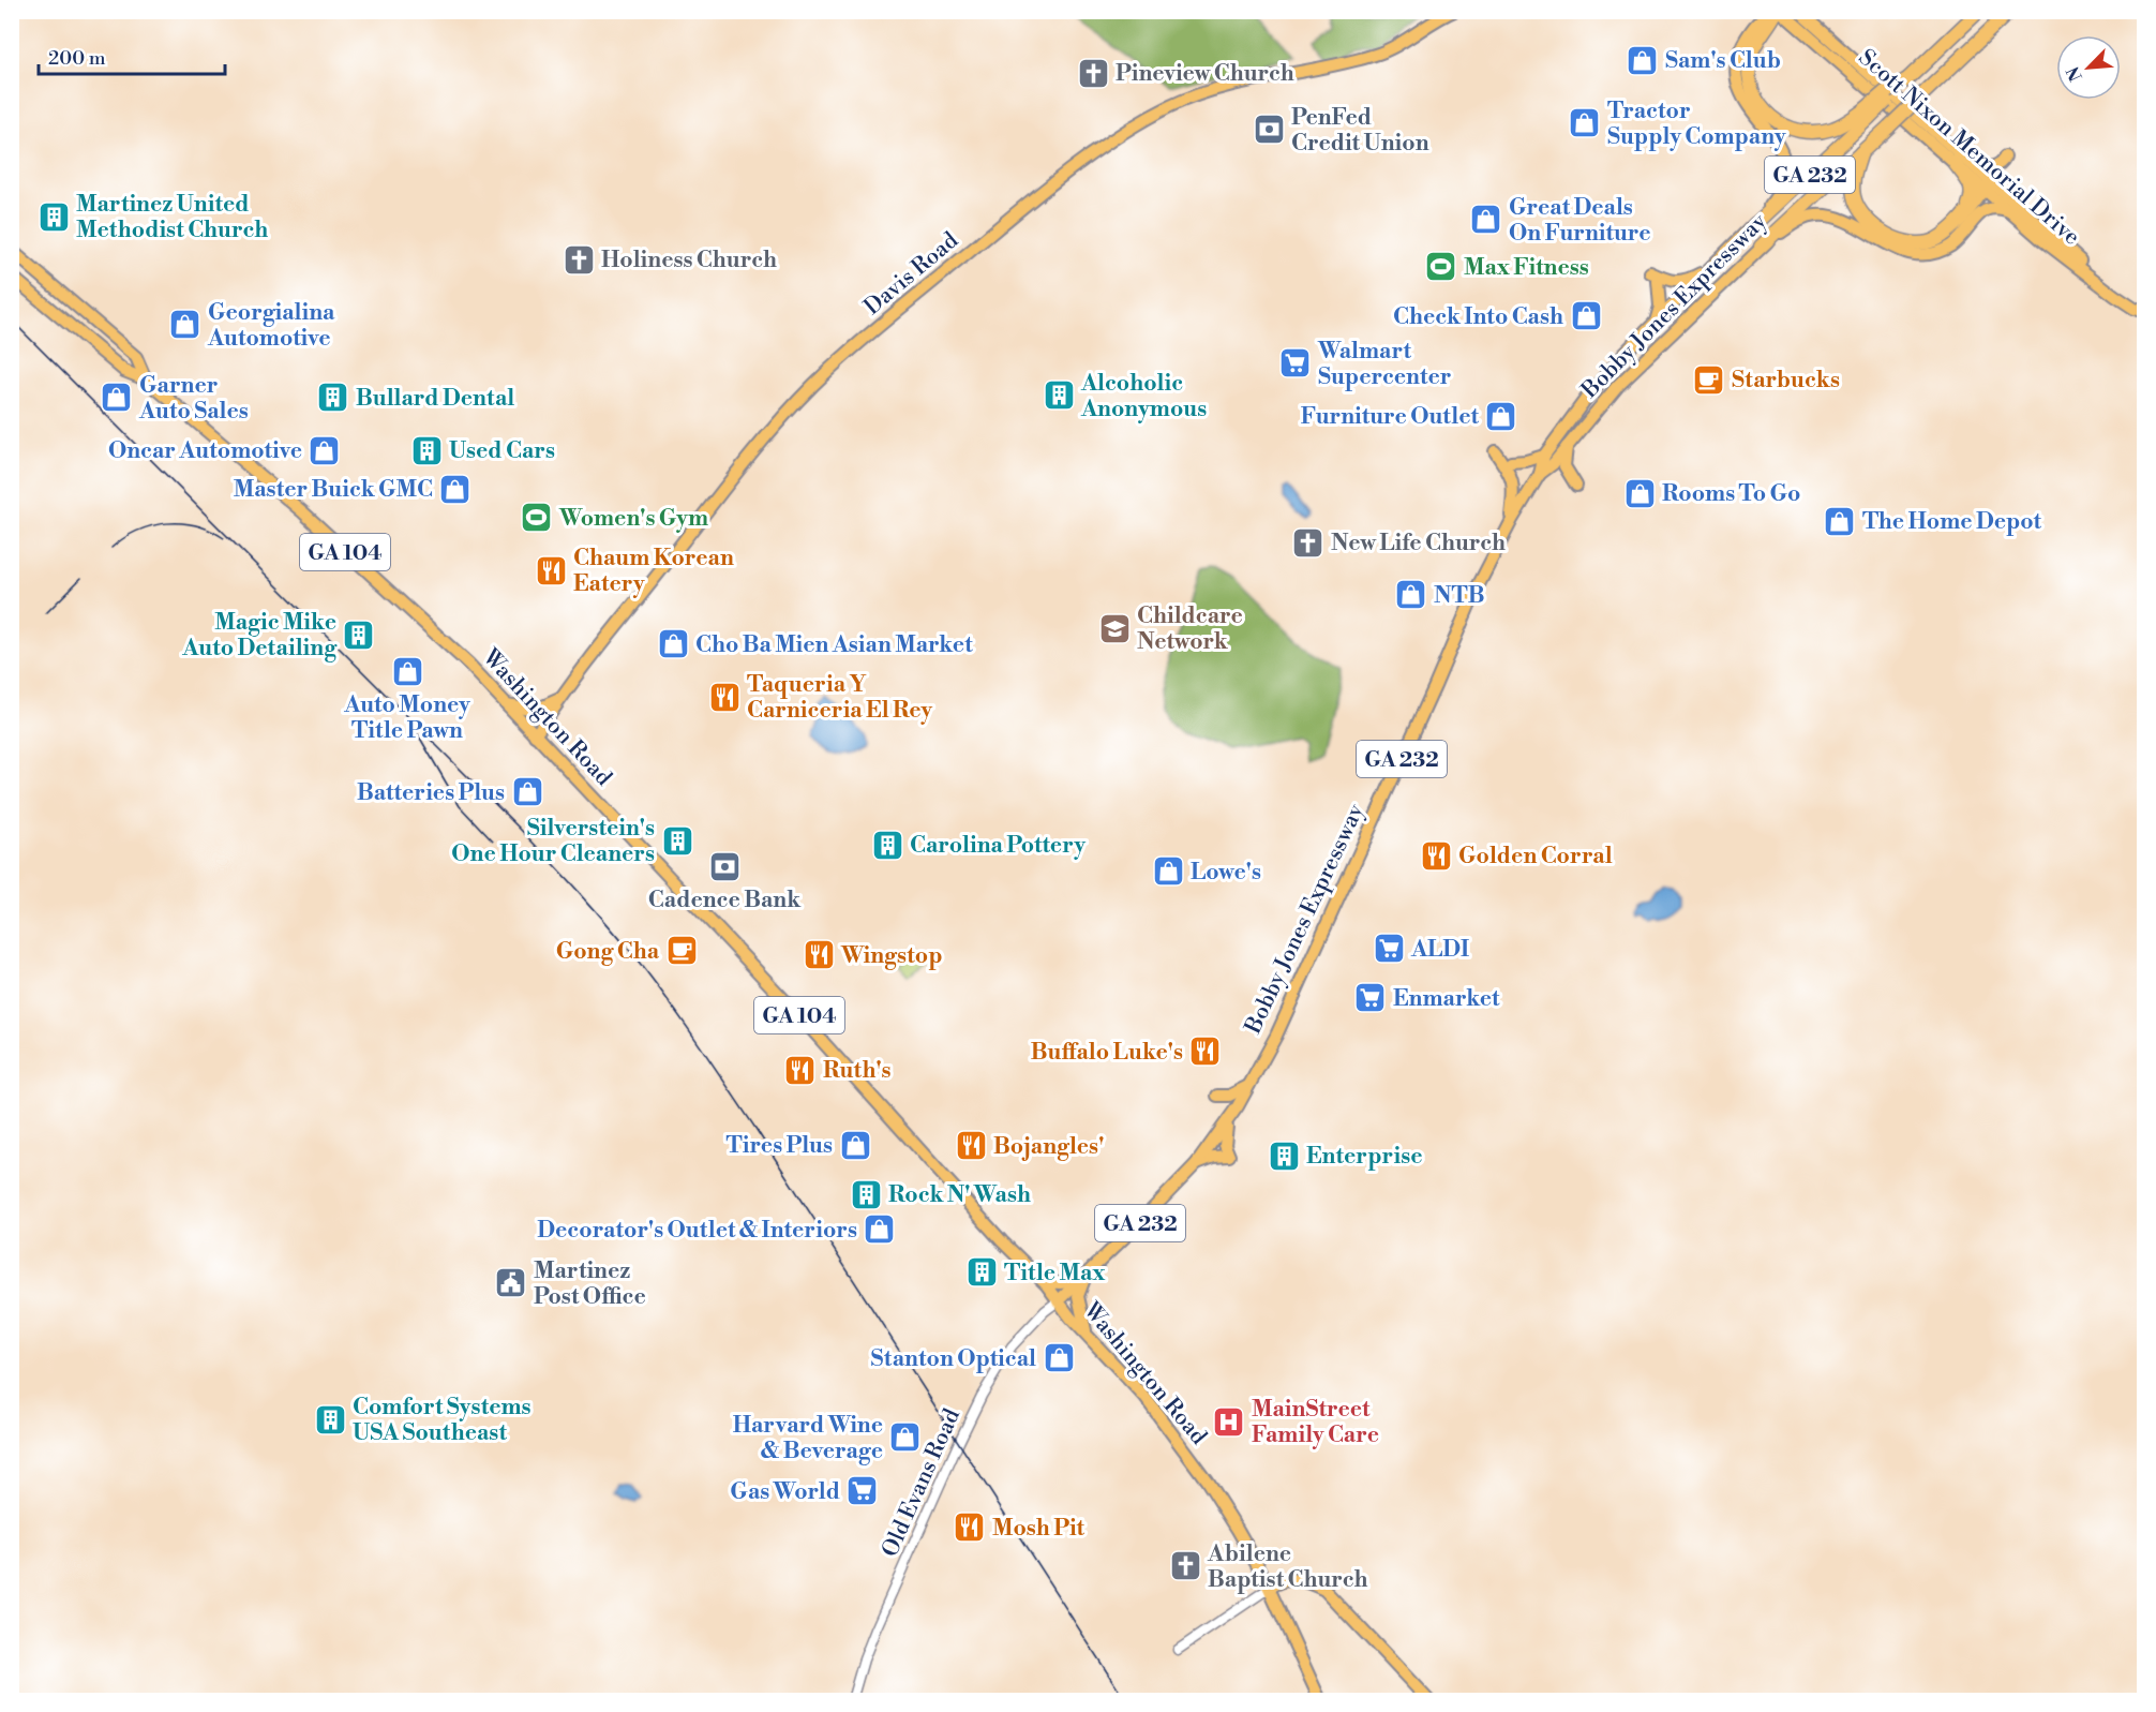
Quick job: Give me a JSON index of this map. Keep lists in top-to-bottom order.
{
  "streets": {
    "highway": ["GA 232", "Bobby Jones Expressway"],
    "main road": [
      "Scott Nixon Memorial Drive",
      "Davis Road",
      "GA 104",
      "Washington Road"
    ],
    "street": ["Old Evans Road"]
  },
  "crossings": [
    ["Davis Road", "Washington Road"],
    ["Bobby Jones Expressway", "Washington Road"],
    ["Bobby Jones Expressway", "Old Evans Road"],
    ["Washington Road", "Old Evans Road"]
  ],
  "places": {
    "shop": [
      "Sam's Club",
      "Tractor Supply Company",
      "Great Deals On Furniture",
      "Check Into Cash",
      "Georgialina Automotive",
      "Garner Auto Sales",
      "Furniture Outlet",
      "Oncar Automotive",
      "Master Buick GMC",
      "Rooms To Go",
      "The Home Depot",
      "NTB",
      "Cho Ba Mien Asian Market",
      "Auto Money Title Pawn",
      "Batteries Plus",
      "Lowe's",
      "Tires Plus",
      "Decorator's Outlet & Interiors",
      "Stanton Optical",
      "Harvard Wine & Beverage"
    ],
    "church": [
      "Pineview Church",
      "Holiness Church",
      "New Life Church",
      "Abilene Baptist Church"
    ],
    "bank": ["PenFed Credit Union", "Cadence Bank"],
    "building": [
      "Martinez United Methodist Church",
      "Alcoholic Anonymous",
      "Bullard Dental",
      "Used Cars",
      "Magic Mike Auto Detailing",
      "Silverstein's One Hour Cleaners",
      "Carolina Pottery",
      "Enterprise",
      "Rock N' Wash",
      "Title Max",
      "Comfort Systems USA Southeast"
    ],
    "sports": ["Max Fitness", "Women's Gym"],
    "supermarket": [
      "Walmart Supercenter",
      "ALDI",
      "Enmarket",
      "Gas World"
    ],
    "cafe": ["Starbucks", "Gong Cha"],
    "restaurant": [
      "Chaum Korean Eatery",
      "Taqueria Y Carniceria El Rey",
      "Golden Corral",
      "Wingstop",
      "Buffalo Luke's",
      "Ruth's",
      "Bojangles'",
      "Mosh Pit"
    ],
    "school or university": ["Childcare Network"],
    "public building": ["Martinez Post Office"],
    "hospital": ["MainStreet Family Care"]
  },
  "scale_bar": "200 m",
  "north": "bottom left"
}
